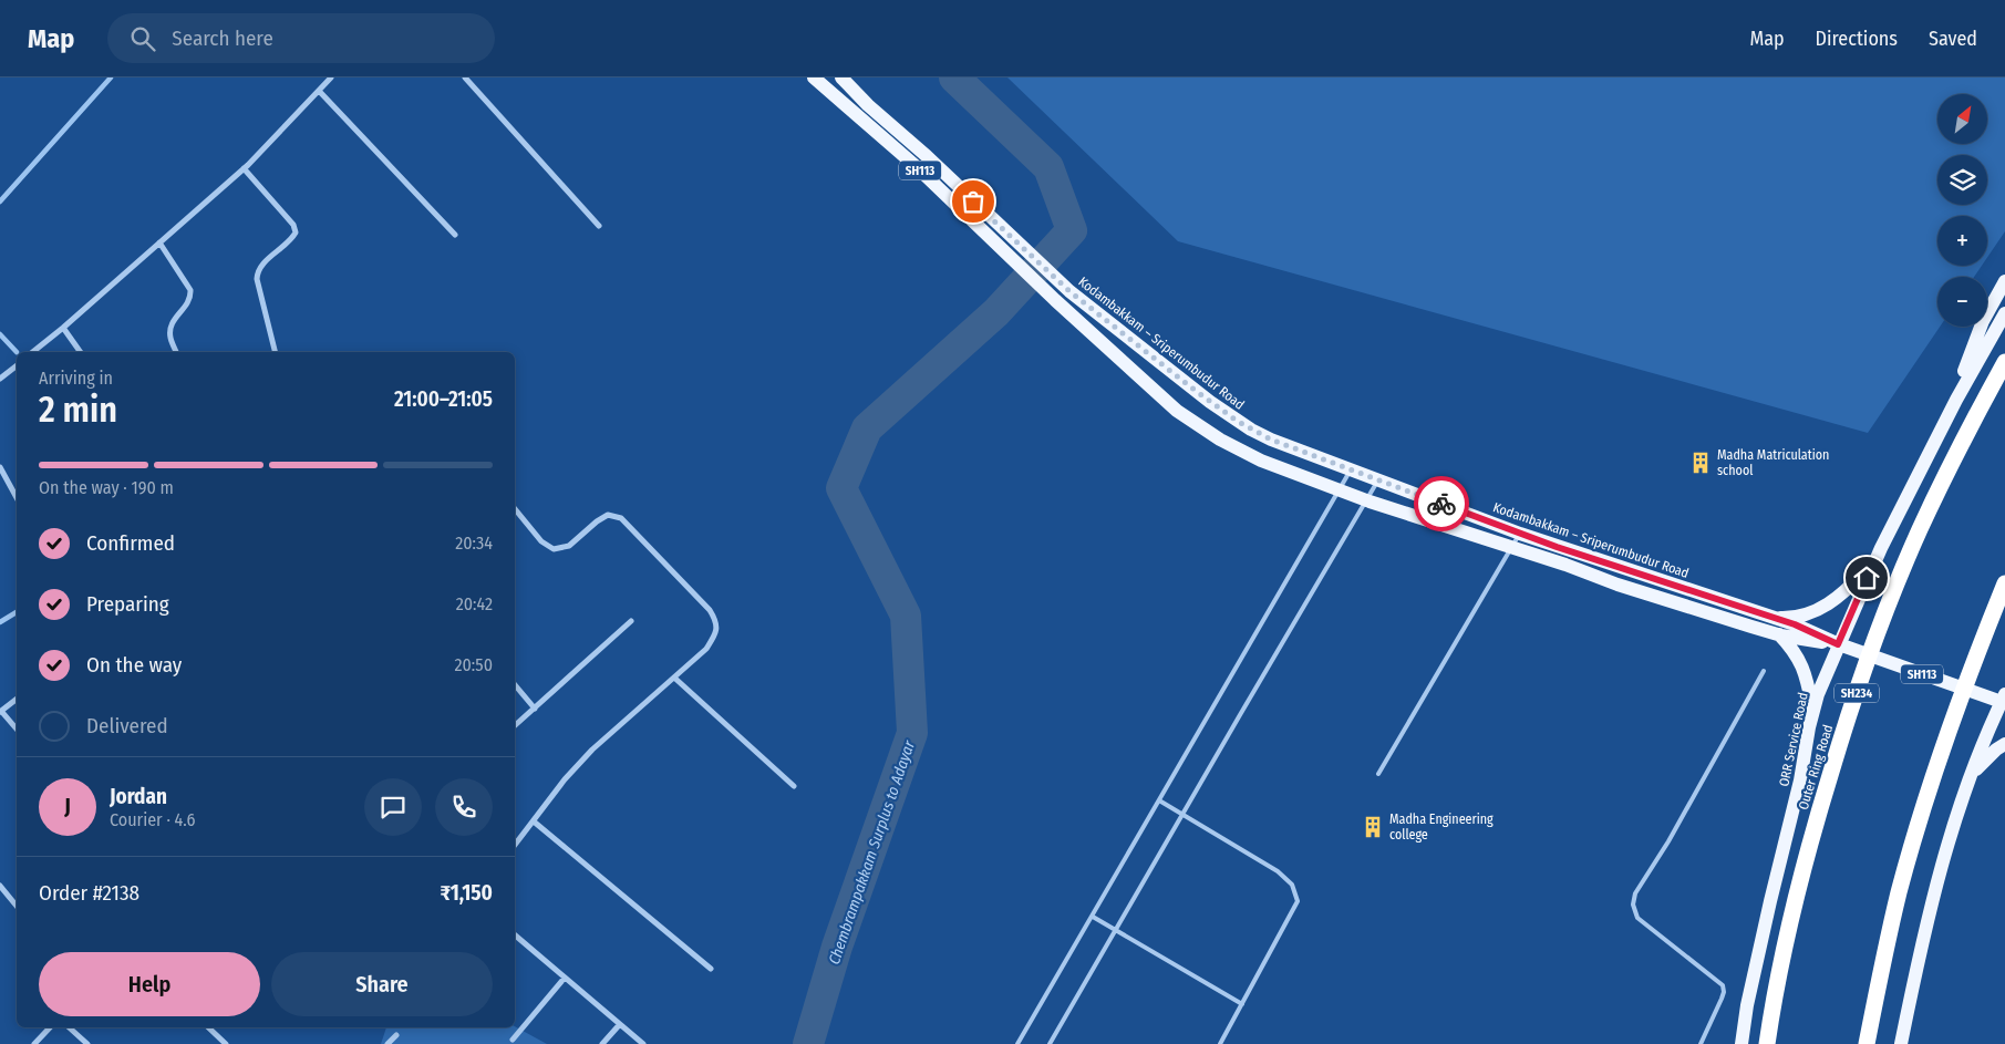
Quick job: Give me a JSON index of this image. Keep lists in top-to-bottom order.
{
  "streets": {
    "highway": ["SH234", "Outer Ring Road"],
    "main road": ["SH113", "Kodambakkam – Sriperumbudur Road", "ORR Service Road"]
  },
  "crossings": [
    ["Kodambakkam – Sriperumbudur Road", "ORR Service Road"]
  ],
  "water": ["Chembrampakkam Surplus to Adayar"],
  "places": {
    "building": ["Madha Matriculation school", "Madha Engineering college"]
  },
  "north": "top right",
  "page": {
    "header": "Map",
    "search": "Search here",
    "nav": ["Map", "Directions", "Saved"],
    "map_buttons": ["+", "−"],
    "heading": ["2 min", "Arriving in", "21:00–21:05"],
    "panel": [
      "Jordan",
      "Courier · 4.6",
      "Order #2138",
      "₹1,150"
    ],
    "bar": "On the way · 190 m",
    "list": [
      ["Confirmed", "20:34"],
      ["Preparing", "20:42"],
      ["On the way", "20:50"],
      "Delivered"
    ],
    "round": "J",
    "buttons": ["Help", "Share"]
  }
}
